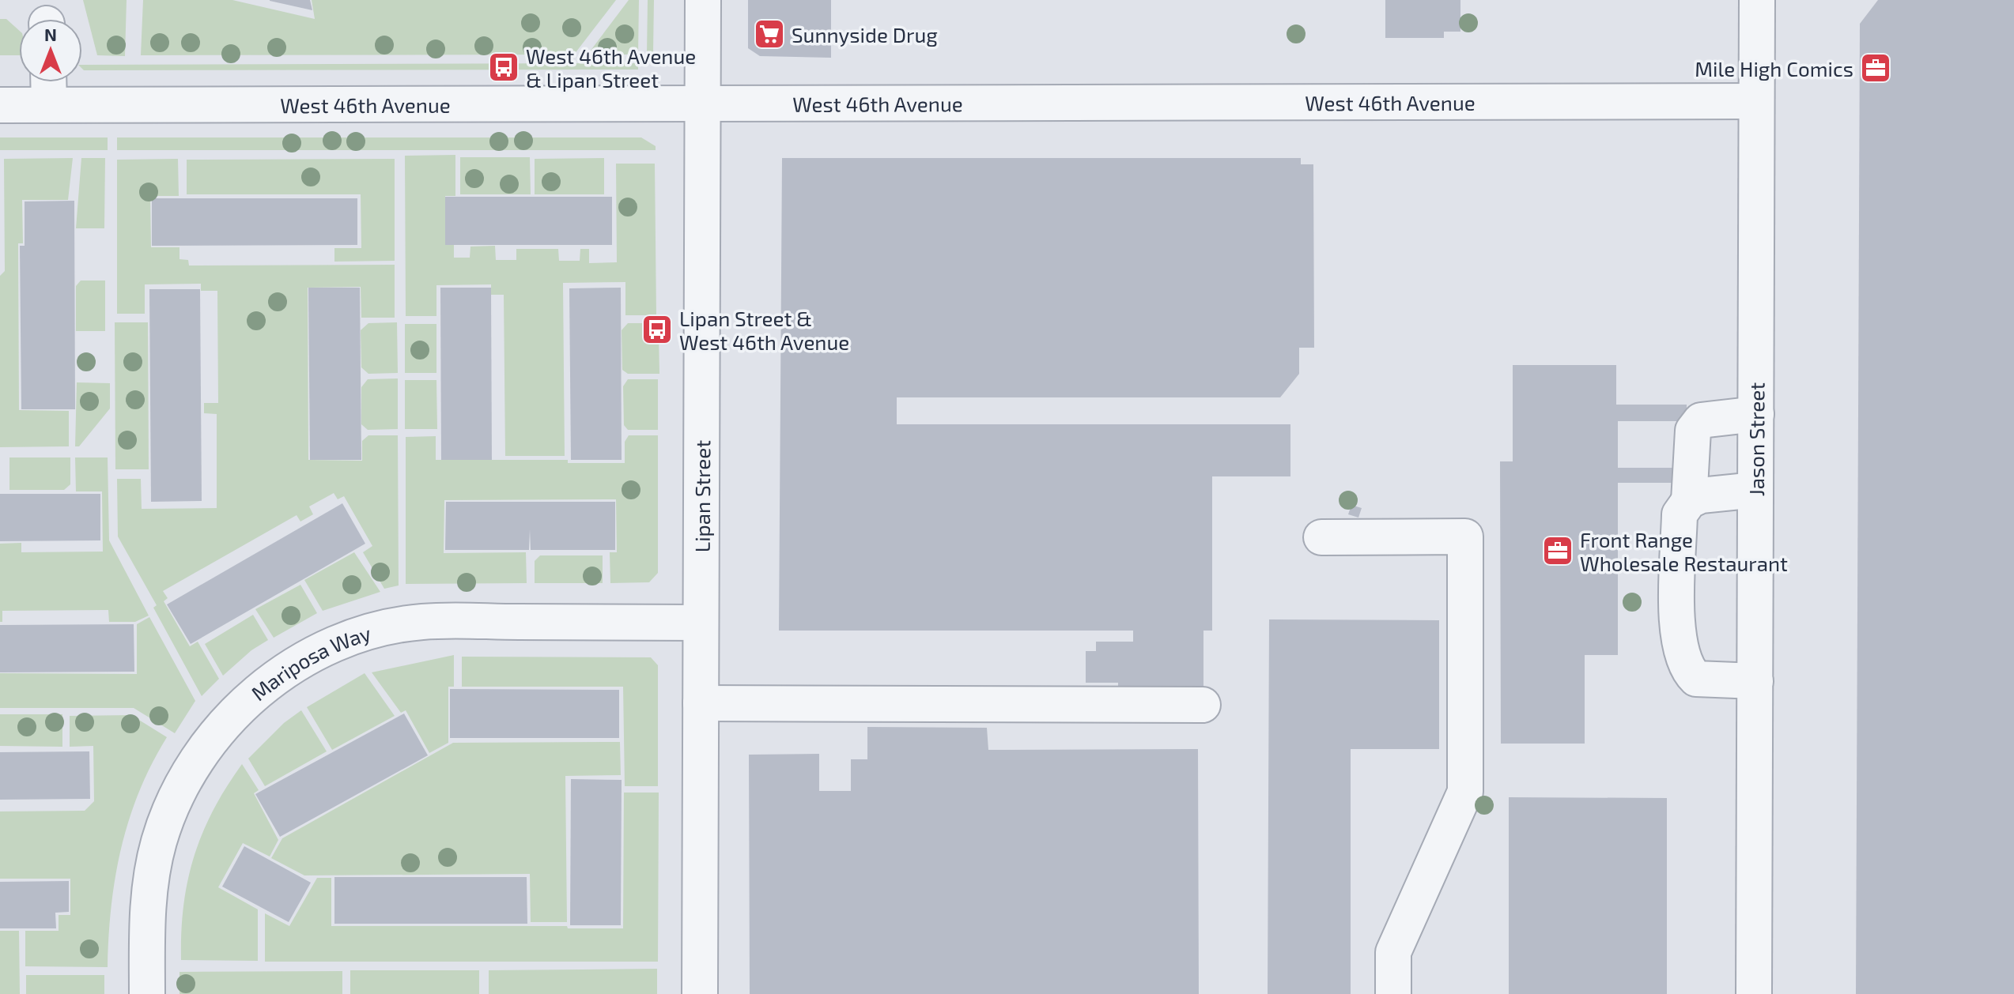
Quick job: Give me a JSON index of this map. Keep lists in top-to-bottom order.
{
  "streets": {
    "street": [
      "West 46th Avenue",
      "Jason Street",
      "Lipan Street",
      "Mariposa Way"
    ]
  },
  "crossings": [
    ["West 46th Avenue", "Jason Street"],
    ["West 46th Avenue", "Lipan Street"],
    ["Lipan Street", "Mariposa Way"]
  ],
  "places": {
    "supermarket": ["Sunnyside Drug"],
    "bus stop": ["West 46th Avenue & Lipan Street", "Lipan Street & West 46th Avenue"],
    "office": ["Mile High Comics", "Front Range Wholesale Restaurant"]
  },
  "north": "top"
}
